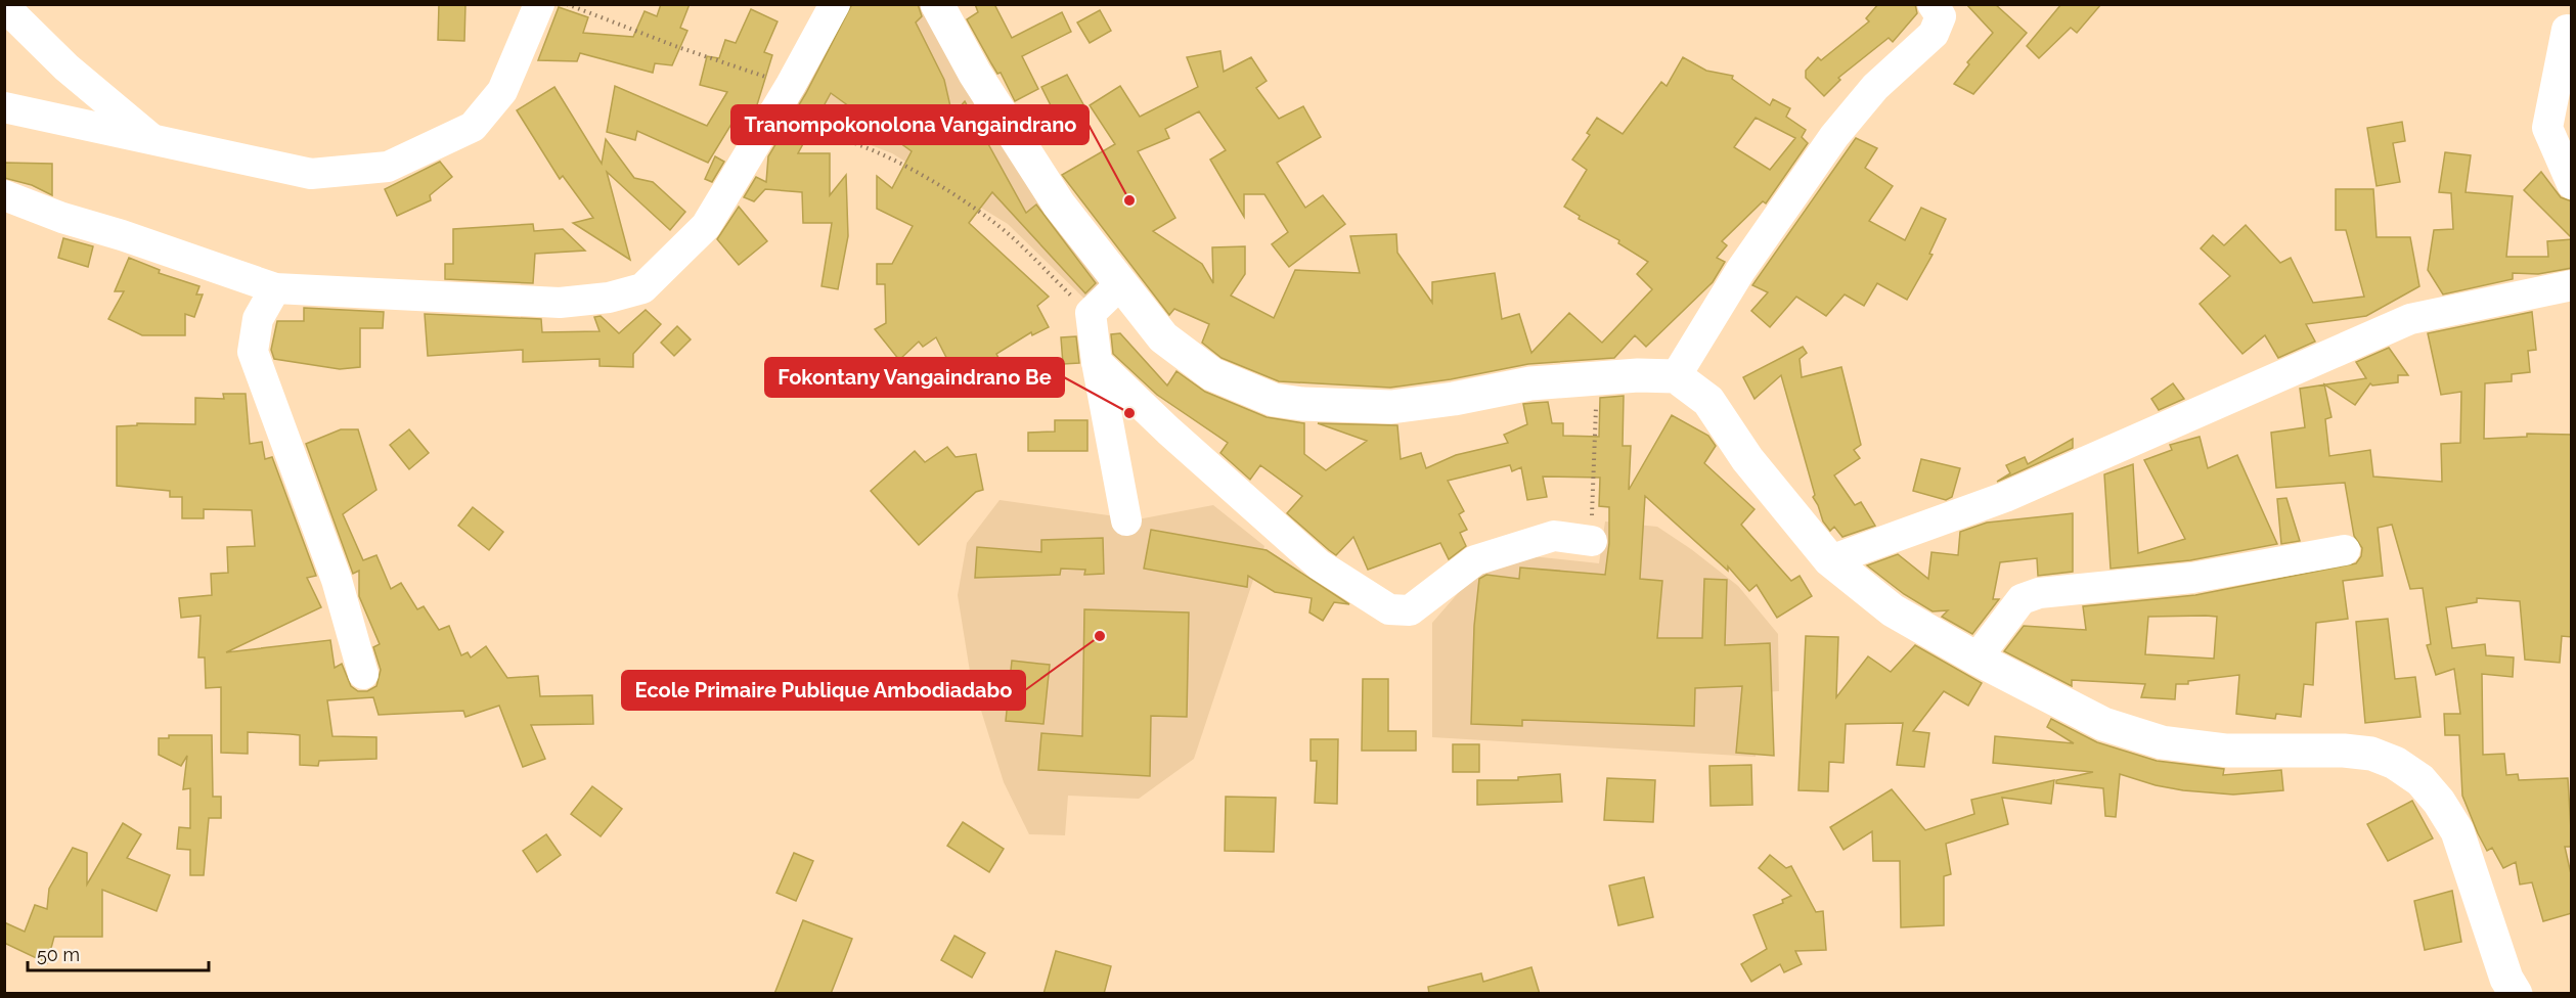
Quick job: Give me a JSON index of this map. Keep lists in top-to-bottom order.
{
  "places": ["Tranompokonolona Vangaindrano", "Fokontany Vangaindrano Be", "Ecole Primaire Publique Ambodiadabo"],
  "scale_bar": "50 m"
}
